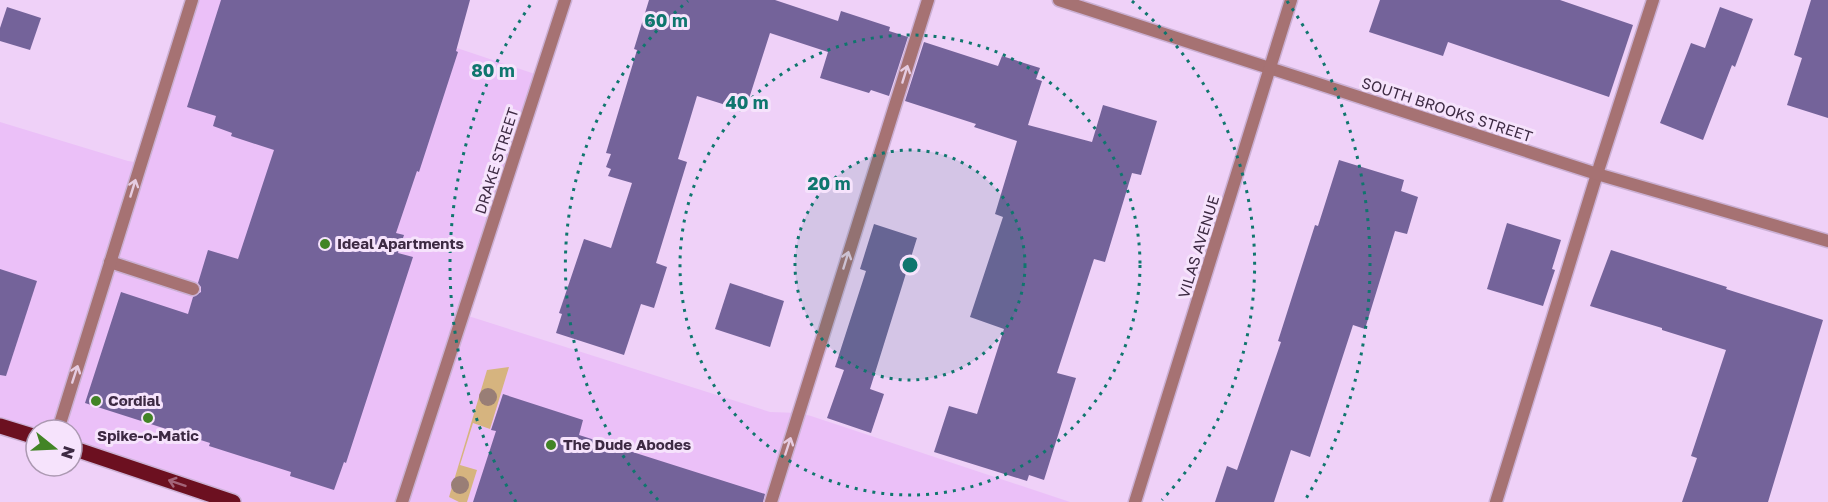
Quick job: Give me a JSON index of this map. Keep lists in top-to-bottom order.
{
  "streets": {
    "street": ["SOUTH BROOKS STREET", "DRAKE STREET", "VILAS AVENUE"]
  },
  "crossings": [
    ["SOUTH BROOKS STREET", "VILAS AVENUE"]
  ],
  "places": [
    "Ideal Apartments",
    "Cordial",
    "Spike-o-Matic",
    "The Dude Abodes"
  ],
  "north": "right",
  "rings": [
    "60 m",
    "80 m",
    "40 m",
    "20 m"
  ]
}
